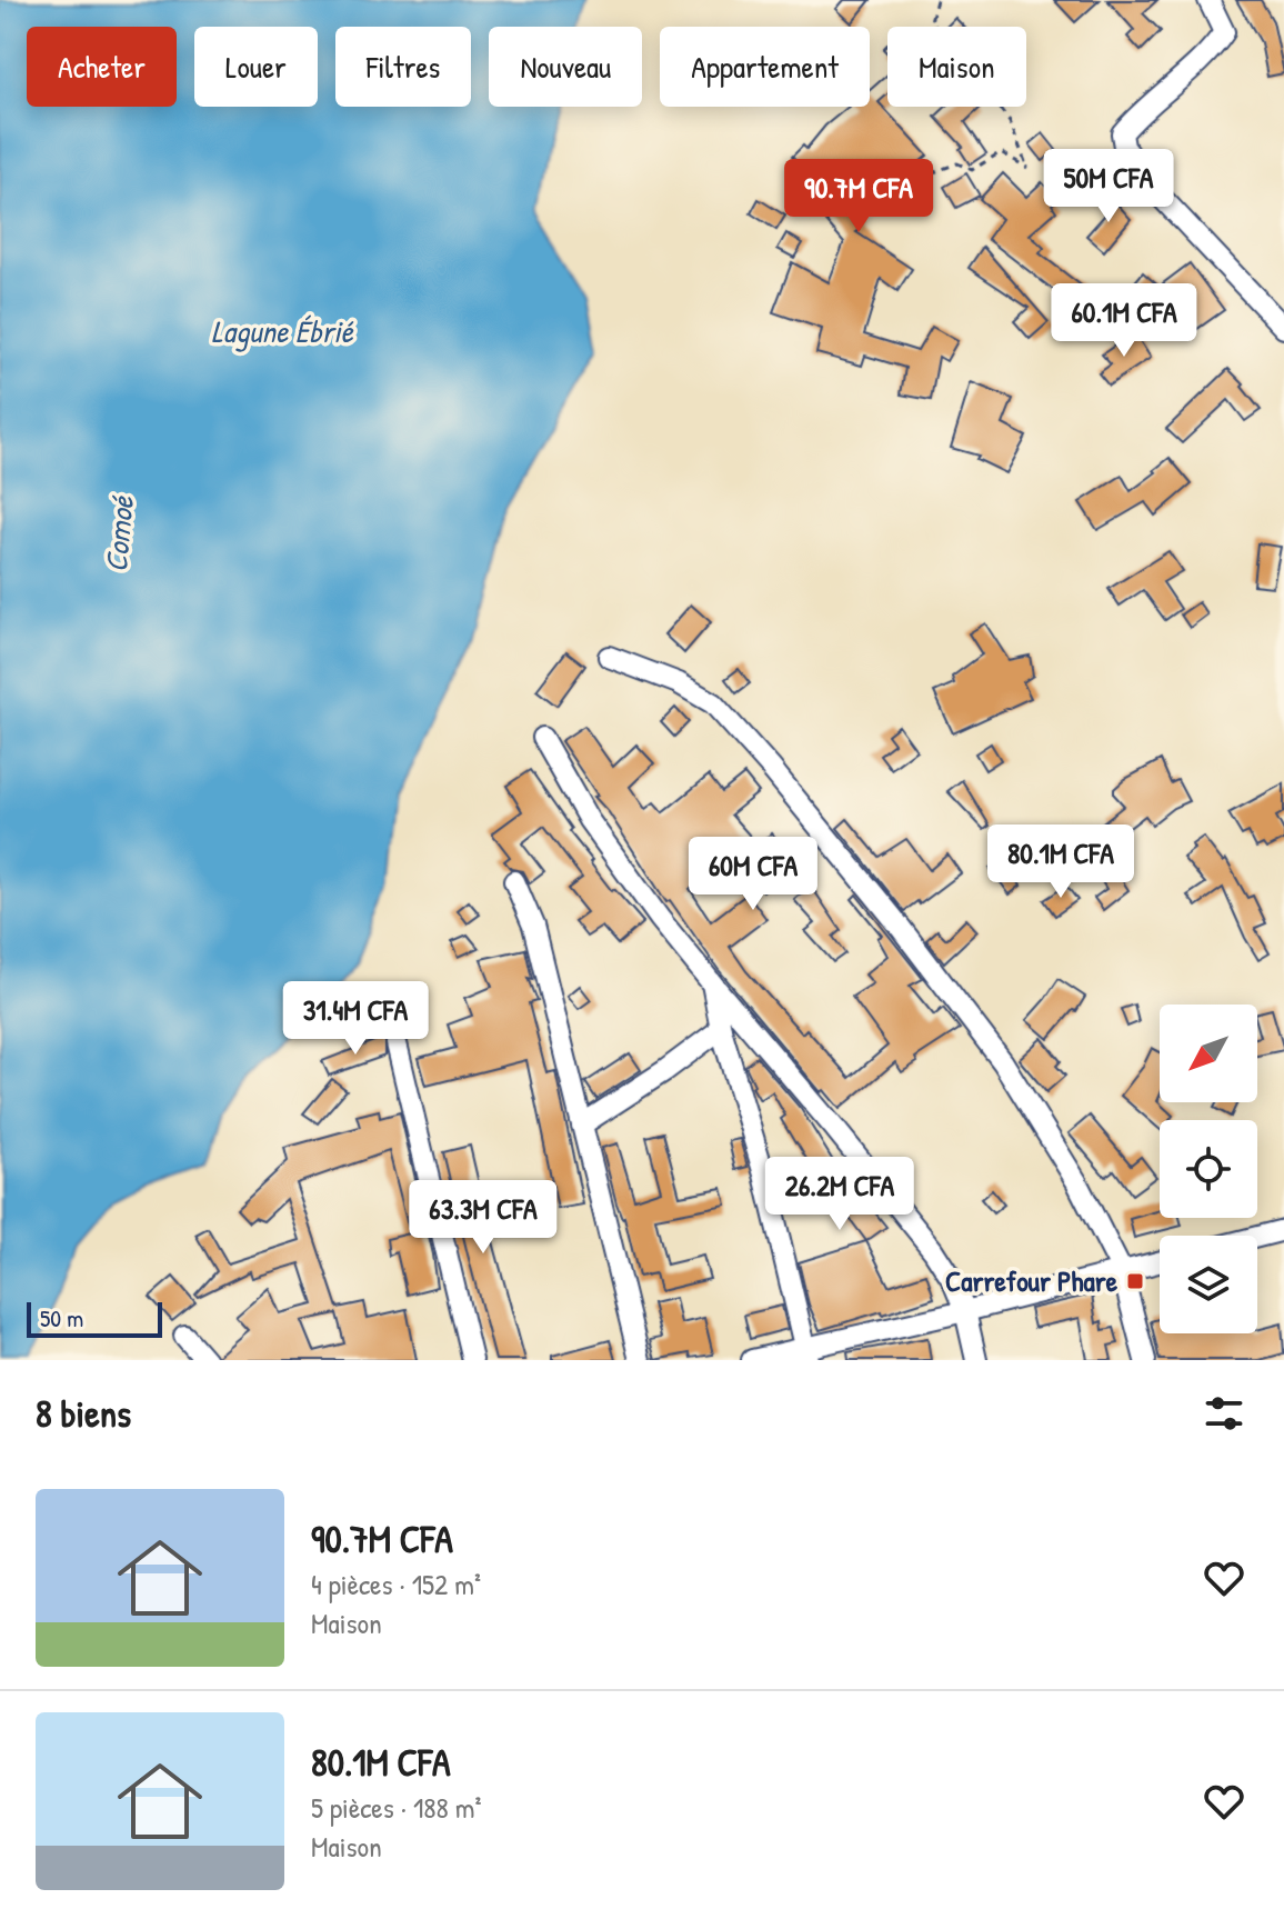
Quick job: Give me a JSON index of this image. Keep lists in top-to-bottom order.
{
  "water": ["Lagune Ébrié", "Comoé"],
  "places": {
    "transit": ["Carrefour Phare"]
  },
  "scale_bar": "50 m",
  "north": "bottom left",
  "page": {
    "chip": [
      "Acheter",
      "Louer",
      "Filtres",
      "Nouveau",
      "Appartement",
      "Maison"
    ],
    "price": [
      "50M CFA",
      "90.7M CFA",
      "60.1M CFA",
      "80.1M CFA",
      "60M CFA",
      "31.4M CFA",
      "26.2M CFA",
      "63.3M CFA"
    ],
    "scale": "50 m",
    "heading": "8 biens",
    "list": [
      {
        "name": "90.7M CFA",
        "note": "4 pièces · 152 m² · Maison"
      },
      {
        "name": "80.1M CFA",
        "note": "5 pièces · 188 m² · Maison"
      }
    ]
  }
}
